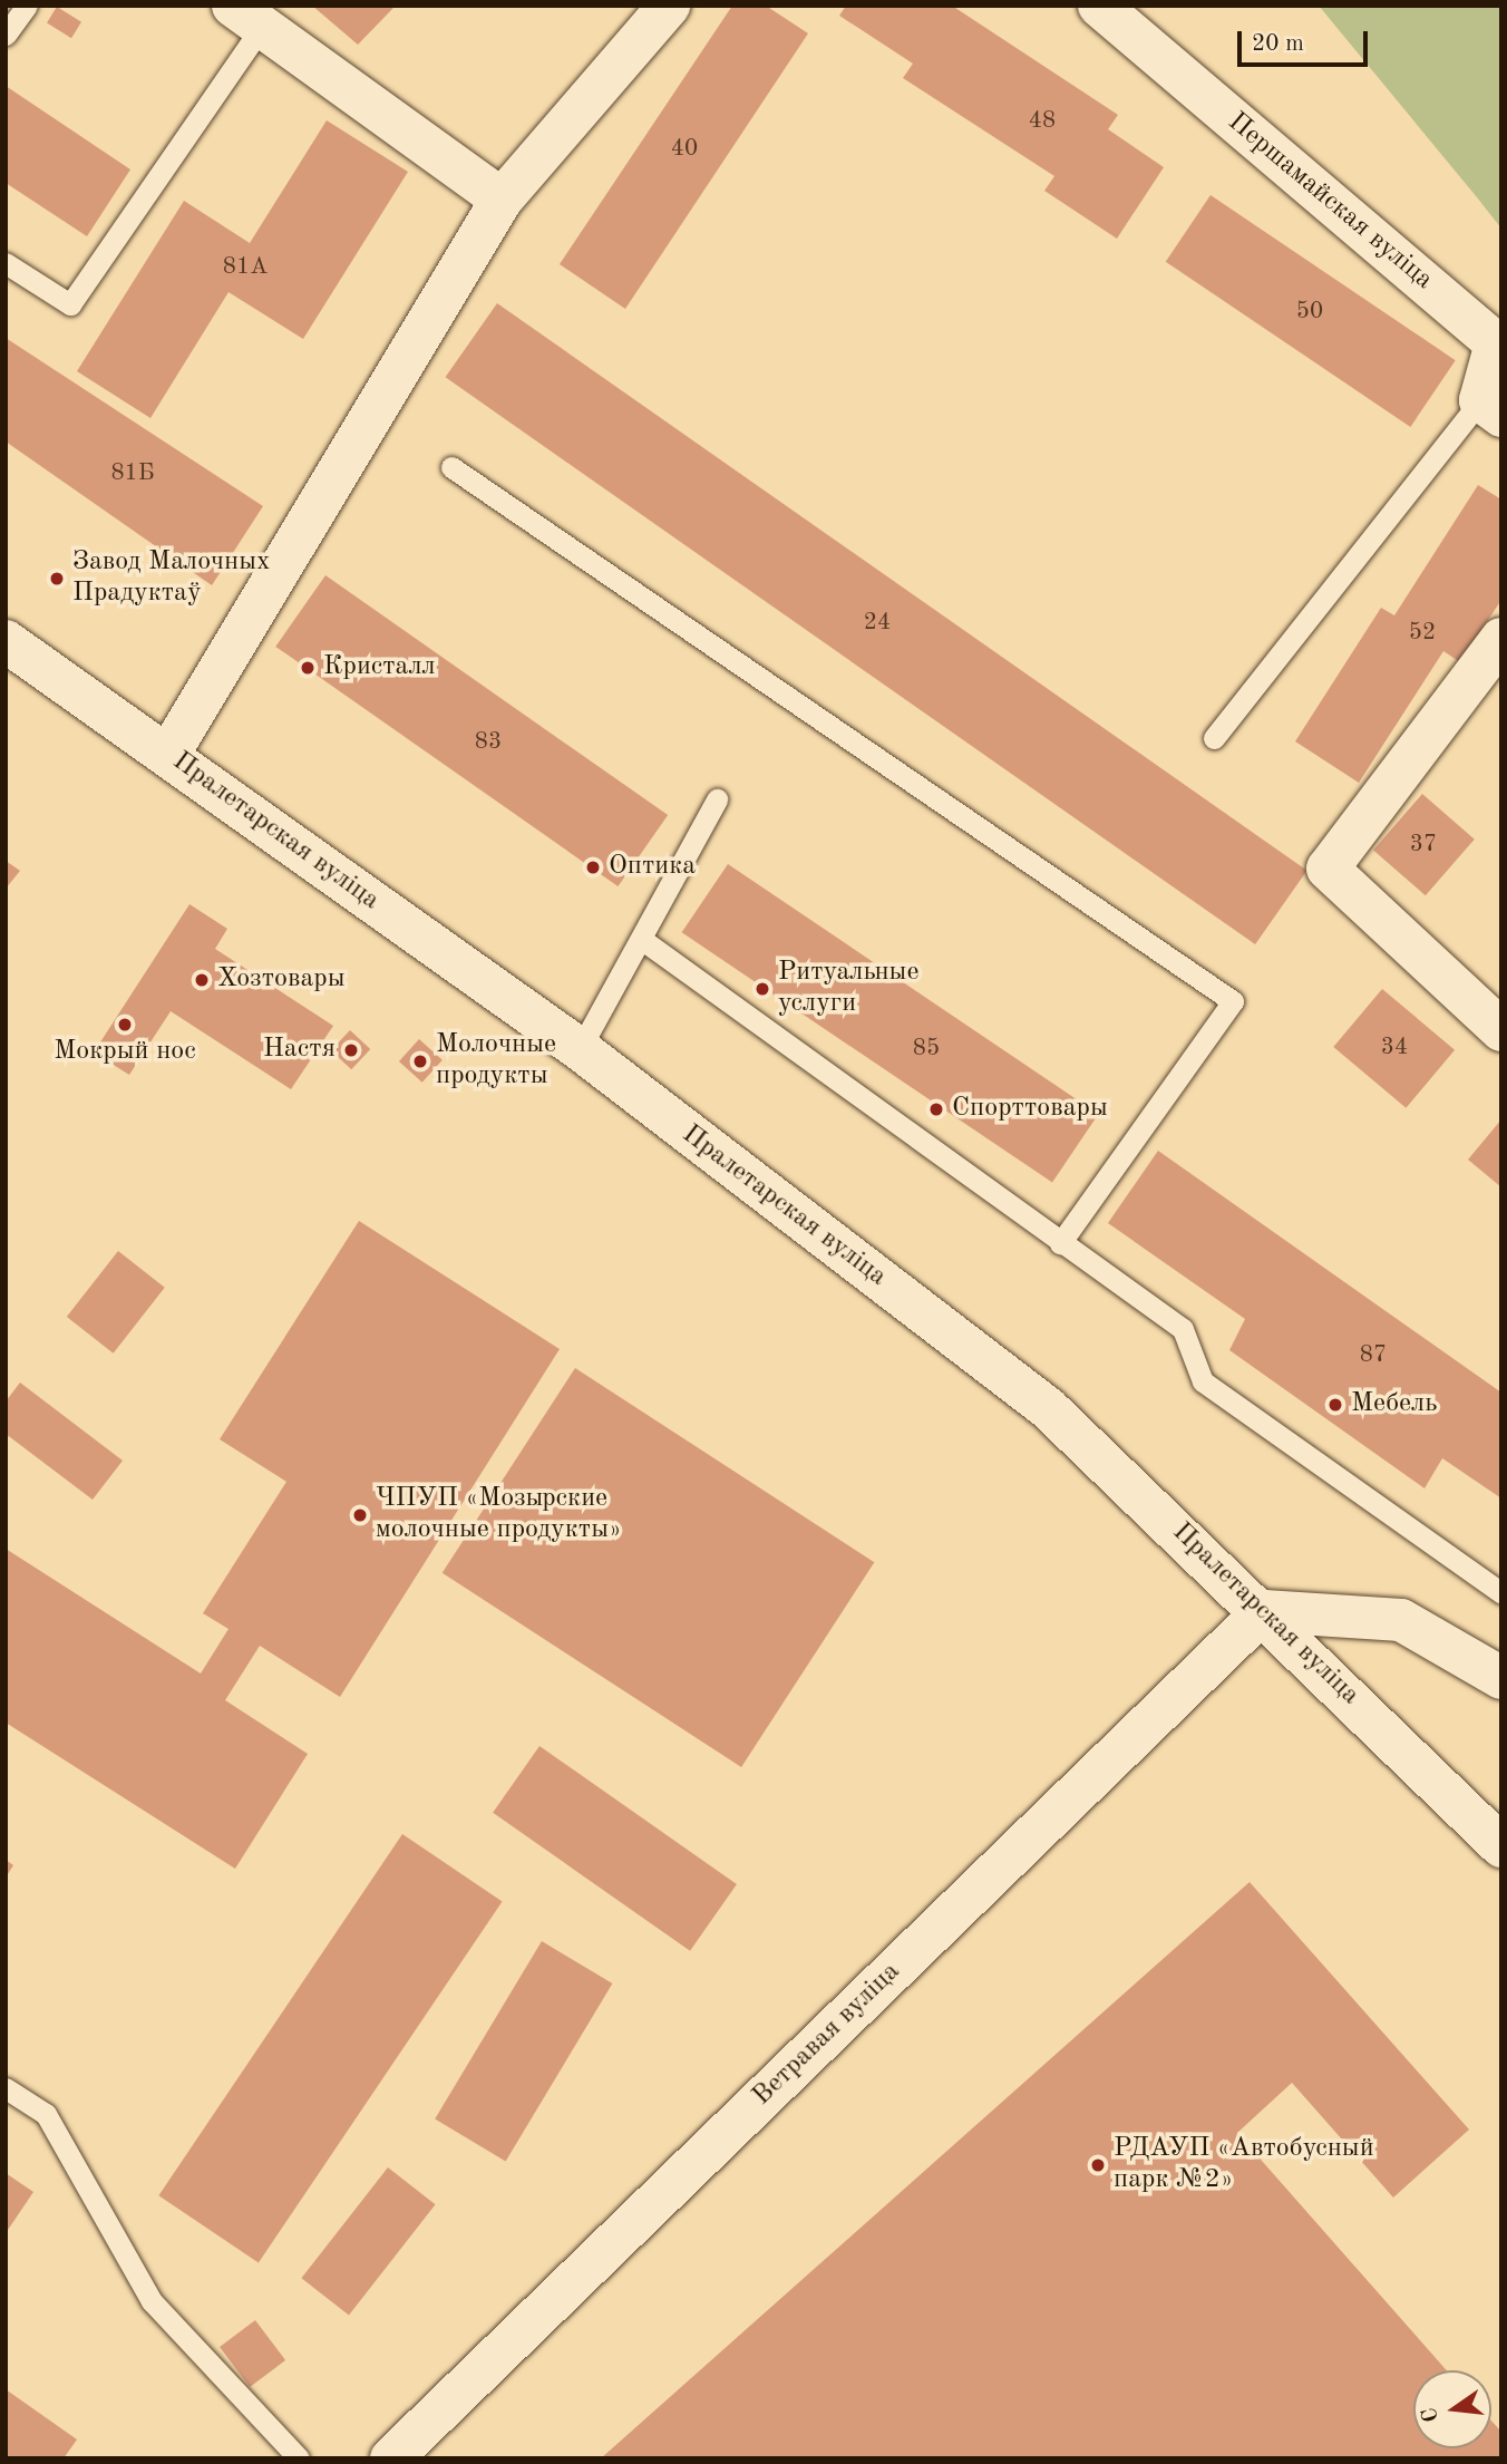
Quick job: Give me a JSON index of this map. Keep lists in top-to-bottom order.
{
  "streets": {
    "street": ["Першамайская вуліца", "Пралетарская вуліца", "Ветравая вуліца"]
  },
  "crossings": [
    ["Пралетарская вуліца", "Ветравая вуліца"]
  ],
  "places": [
    "Завод Малочных Прадуктаў",
    "Кристалл",
    "Оптика",
    "Хозтовары",
    "Ритуальные услуги",
    "Мокрый нос",
    "Настя",
    "Молочные продукты",
    "Спорттовары",
    "Мебель",
    "ЧПУП «Мозырские молочные продукты»",
    "РДАУП «Автобусный парк №2»"
  ],
  "house_numbers": [
    "48",
    "40",
    "81А",
    "50",
    "81Б",
    "24",
    "52",
    "83",
    "37",
    "34",
    "85",
    "87"
  ],
  "scale_bar": "20 m",
  "north": "left"
}
